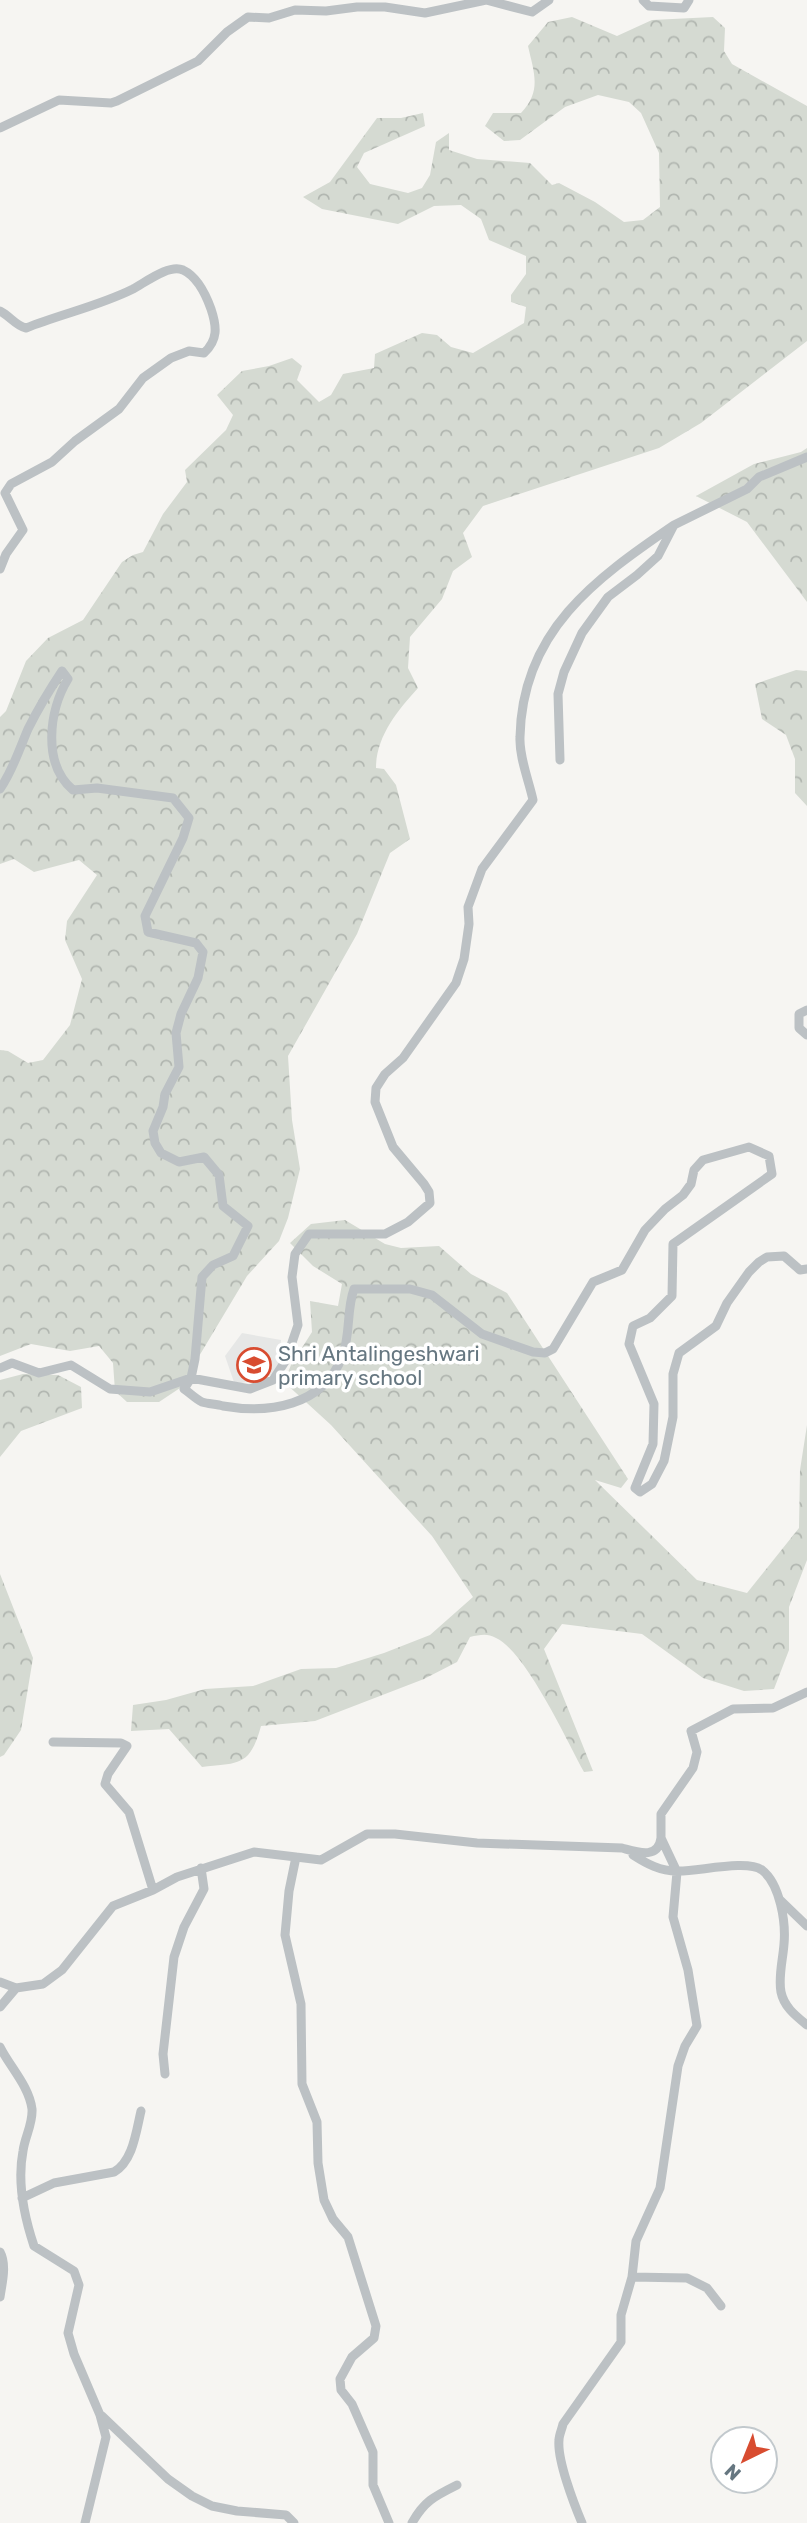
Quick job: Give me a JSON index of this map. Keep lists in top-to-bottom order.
{
  "places": {
    "school or university": ["Shri Antalingeshwari primary school"]
  },
  "north": "bottom left"
}
